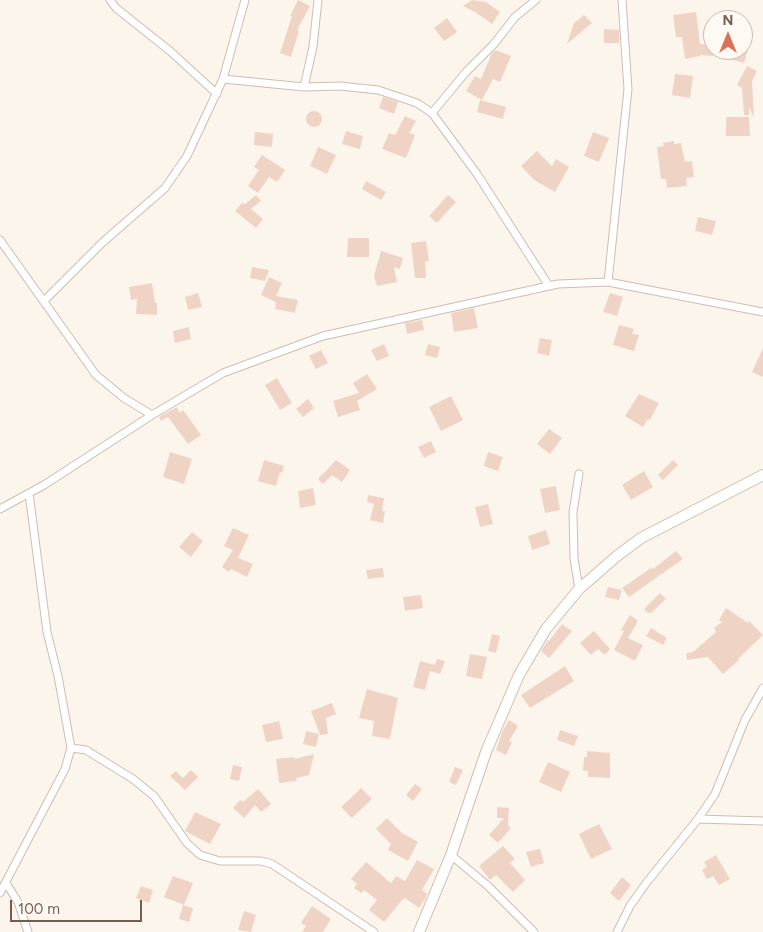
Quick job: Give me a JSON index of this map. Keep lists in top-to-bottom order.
{
  "scale_bar": "100 m",
  "north": "top"
}
